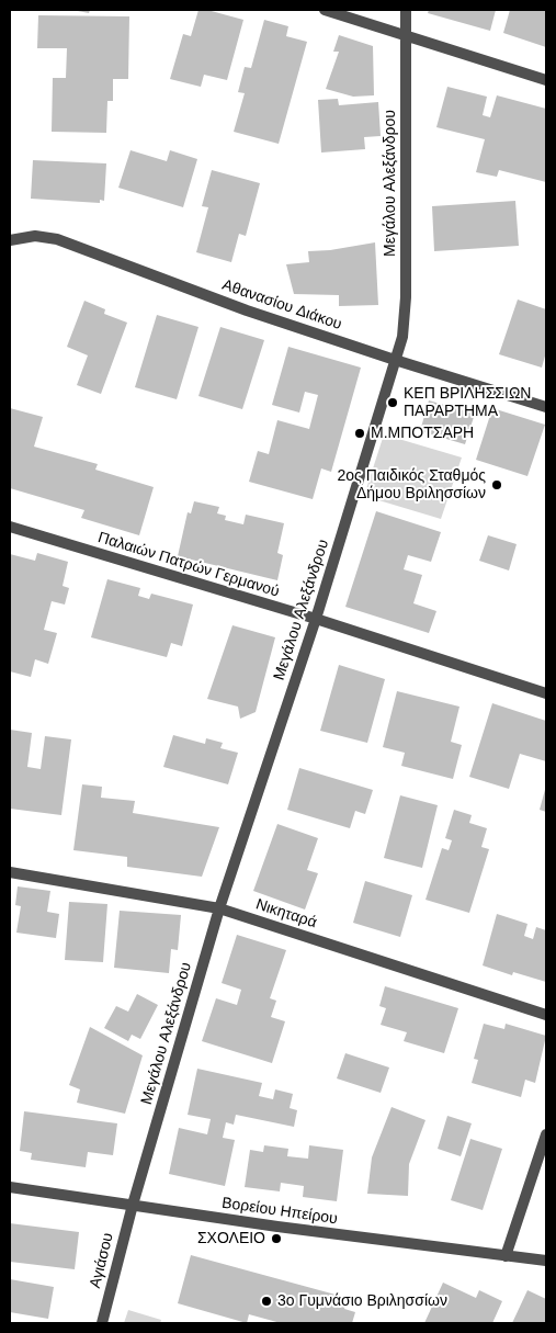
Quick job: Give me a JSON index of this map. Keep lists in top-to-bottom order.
{
  "streets": {
    "street": [
      "Μεγάλου Αλεξάνδρου",
      "Αθανασίου Διάκου",
      "Παλαιών Πατρών Γερμανού",
      "Νικηταρά",
      "Βορείου Ηπείρου",
      "Αγιάσου"
    ]
  },
  "crossings": [
    ["Μεγάλου Αλεξάνδρου", "Αθανασίου Διάκου"],
    ["Μεγάλου Αλεξάνδρου", "Παλαιών Πατρών Γερμανού"],
    ["Μεγάλου Αλεξάνδρου", "Νικηταρά"],
    ["Μεγάλου Αλεξάνδρου", "Βορείου Ηπείρου"],
    ["Μεγάλου Αλεξάνδρου", "Αγιάσου"],
    ["Βορείου Ηπείρου", "Αγιάσου"]
  ],
  "places": [
    "ΚΕΠ ΒΡΙΛΗΣΣΙΩΝ ΠΑΡΑΡΤΗΜΑ",
    "Μ.ΜΠΟΤΣΑΡΗ",
    "2ος Παιδικός Σταθμός Δήμου Βριλησσίων",
    "ΣΧΟΛΕΙΟ",
    "3ο Γυμνάσιο Βριλησσίων"
  ]
}
